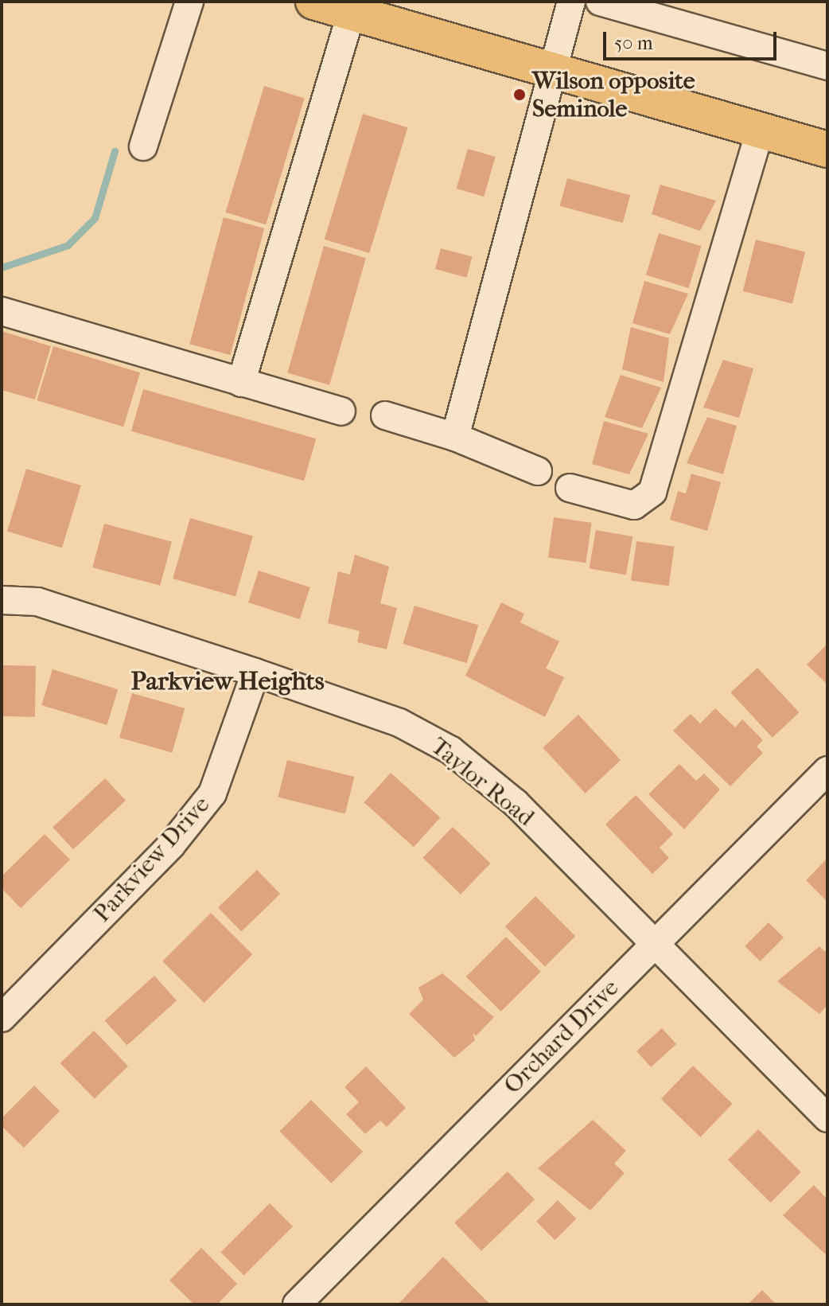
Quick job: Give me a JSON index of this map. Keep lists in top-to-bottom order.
{
  "streets": {
    "street": ["Taylor Road", "Parkview Drive", "Orchard Drive"]
  },
  "crossings": [
    ["Taylor Road", "Parkview Drive"],
    ["Taylor Road", "Orchard Drive"]
  ],
  "districts": ["Parkview Heights"],
  "places": ["Wilson opposite Seminole"],
  "scale_bar": "50 m"
}
